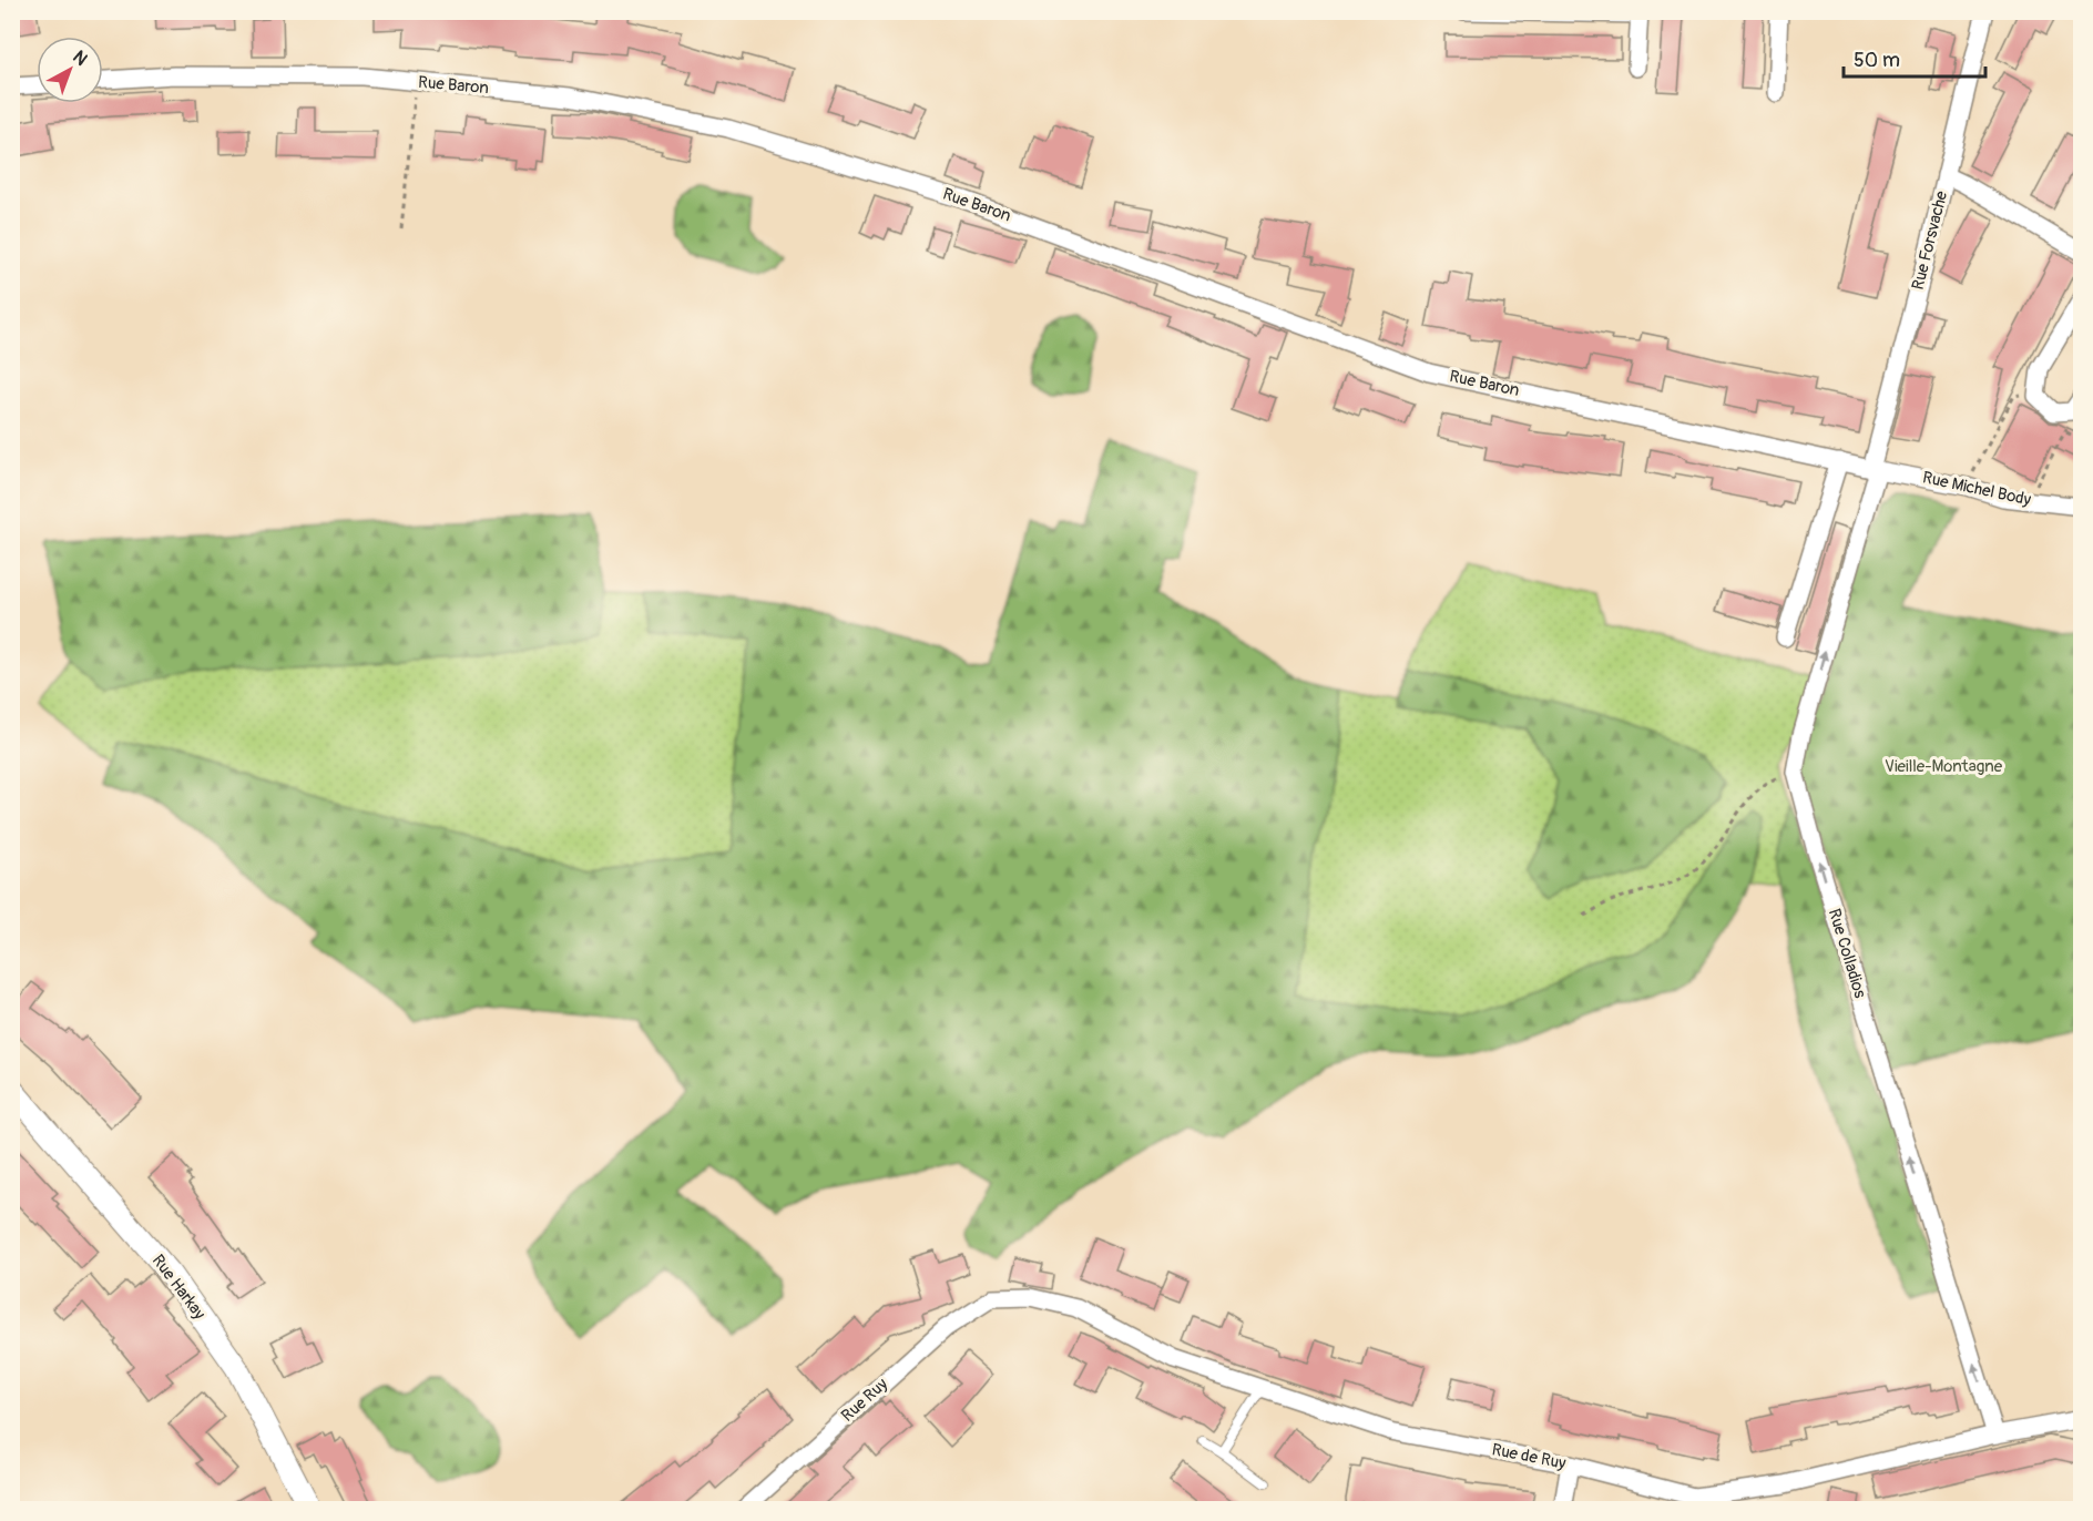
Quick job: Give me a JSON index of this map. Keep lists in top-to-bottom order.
{
  "streets": {
    "street": [
      "Rue Baron",
      "Rue Forsvache",
      "Rue Michel Body",
      "Rue Colladios",
      "Rue Harkay",
      "Rue Ruy",
      "Rue de Ruy"
    ]
  },
  "crossings": [
    ["Rue Baron", "Rue Forsvache"],
    ["Rue Baron", "Rue Michel Body"],
    ["Rue Baron", "Rue Colladios"],
    ["Rue Forsvache", "Rue Michel Body"],
    ["Rue Forsvache", "Rue Colladios"],
    ["Rue Michel Body", "Rue Colladios"],
    ["Rue Colladios", "Rue de Ruy"],
    ["Rue Ruy", "Rue de Ruy"]
  ],
  "one_way": ["Rue Colladios"],
  "parks": ["Vieille-Montagne"],
  "scale_bar": "50 m",
  "north": "top right"
}
